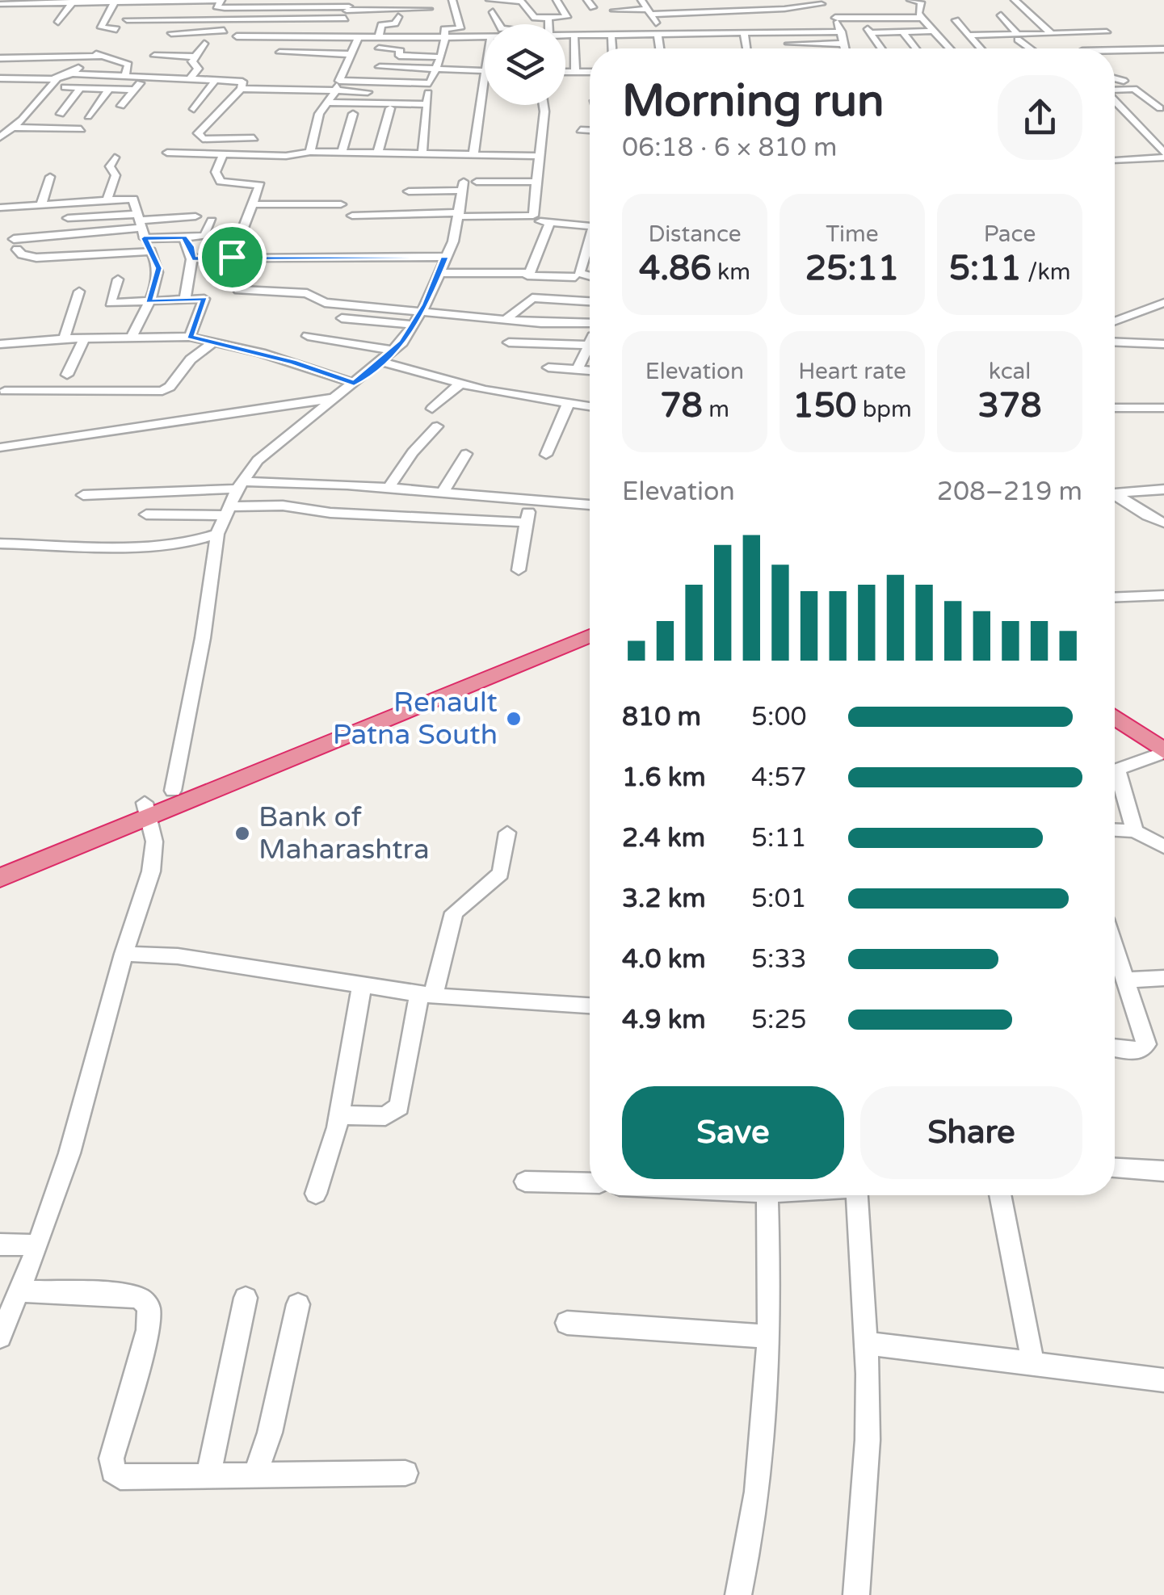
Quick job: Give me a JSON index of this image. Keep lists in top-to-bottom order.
{
  "places": ["Renault Patna South", "Bank of Maharashtra"],
  "page": {
    "heading": ["Morning run", "06:18 · 6 × 810 m"],
    "stats": [
      ["Distance", "4.86 km"],
      ["Time", "25:11"],
      ["Pace", "5:11 /km"],
      ["Elevation", "78 m"],
      ["Heart rate", "150 bpm"],
      ["kcal", "378"]
    ],
    "chart": ["Elevation", "208–219 m"],
    "list": [
      {
        "name": "810 m",
        "note": "5:00"
      },
      {
        "name": "1.6 km",
        "note": "4:57"
      },
      {
        "name": "2.4 km",
        "note": "5:11"
      },
      {
        "name": "3.2 km",
        "note": "5:01"
      },
      {
        "name": "4.0 km",
        "note": "5:33"
      },
      {
        "name": "4.9 km",
        "note": "5:25"
      }
    ],
    "buttons": ["Save", "Share"]
  }
}
